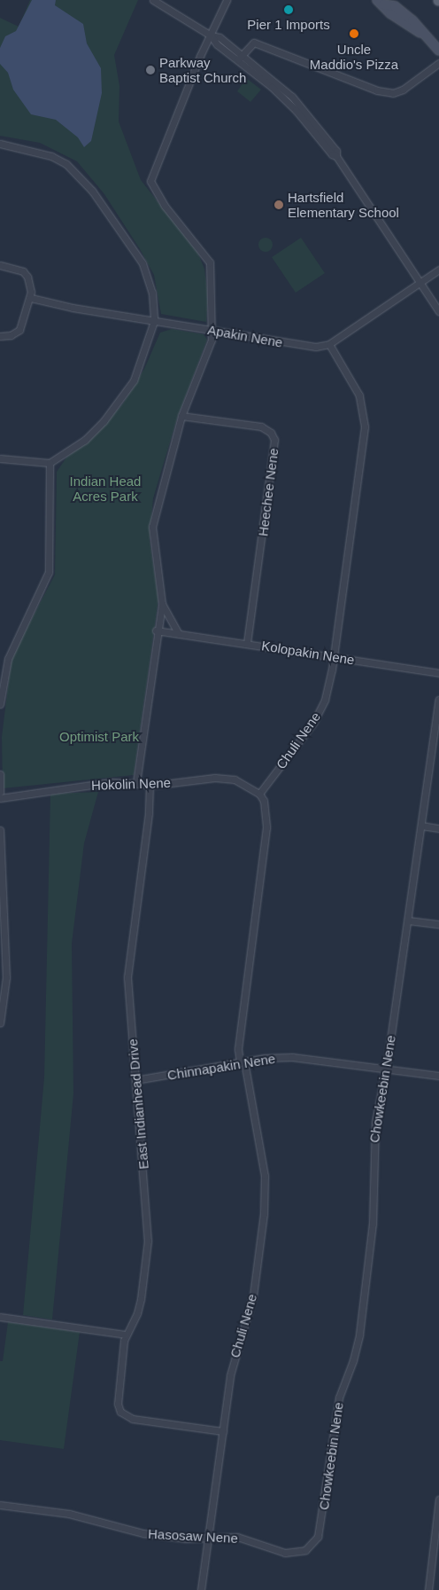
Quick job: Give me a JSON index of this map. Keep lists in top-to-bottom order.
{
  "streets": {
    "street": [
      "Apakin Nene",
      "Heechee Nene",
      "Kolopakin Nene",
      "Chuli Nene",
      "Hokolin Nene",
      "Chinnapakin Nene",
      "Chowkeebin Nene",
      "East Indianhead Drive",
      "Hasosaw Nene"
    ]
  },
  "crossings": [
    ["Apakin Nene", "Chuli Nene"],
    ["Heechee Nene", "Kolopakin Nene"],
    ["Kolopakin Nene", "Chuli Nene"],
    ["Chuli Nene", "Hokolin Nene"],
    ["Chuli Nene", "Chinnapakin Nene"],
    ["Chuli Nene", "East Indianhead Drive"],
    ["Chuli Nene", "Hasosaw Nene"],
    ["Hokolin Nene", "East Indianhead Drive"],
    ["Chinnapakin Nene", "Chowkeebin Nene"],
    ["Chinnapakin Nene", "East Indianhead Drive"],
    ["Chowkeebin Nene", "Hasosaw Nene"]
  ],
  "parks": ["Indian Head Acres Park", "Optimist Park"],
  "places": [
    "Pier 1 Imports",
    "Uncle Maddio's Pizza",
    "Parkway Baptist Church",
    "Hartsfield Elementary School"
  ]
}
